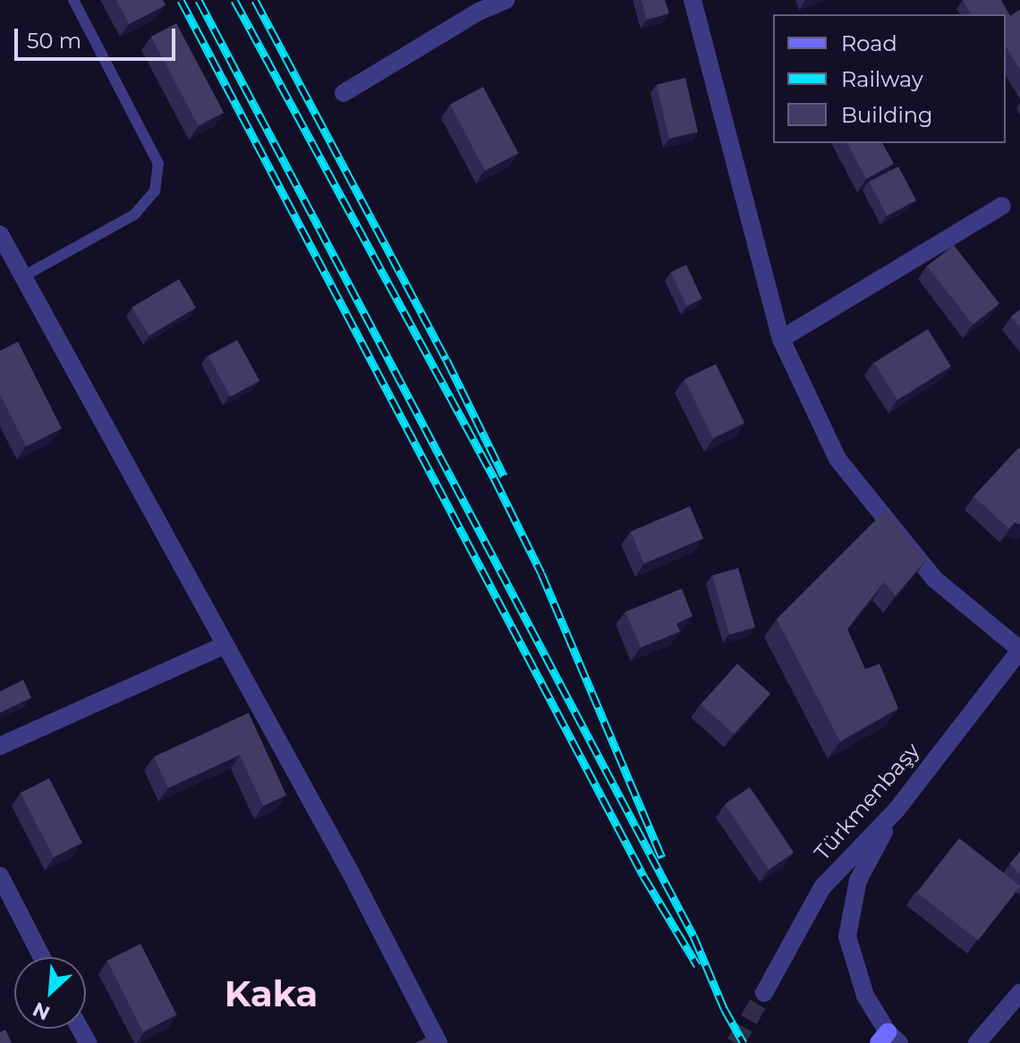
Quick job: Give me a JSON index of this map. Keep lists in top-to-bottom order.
{
  "streets": {
    "street": ["Türkmenbaşy"]
  },
  "districts": ["Kaka"],
  "legend": ["Road", "Railway", "Building"],
  "scale_bar": "50 m",
  "north": "bottom left"
}
